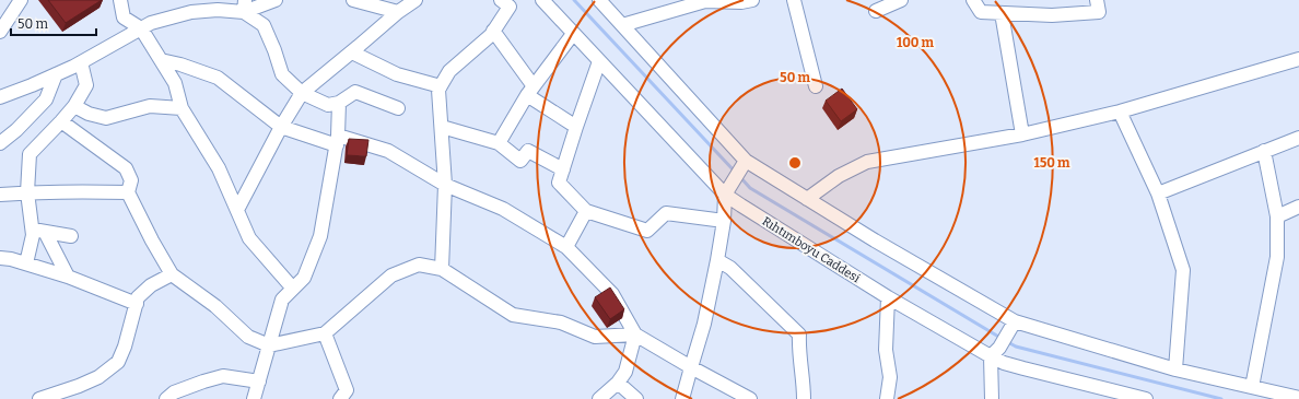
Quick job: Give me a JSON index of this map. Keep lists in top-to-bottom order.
{
  "streets": {
    "street": ["Rıhtımboyu Caddesi"]
  },
  "scale_bar": "50 m",
  "rings": ["100 m", "50 m", "150 m"]
}
